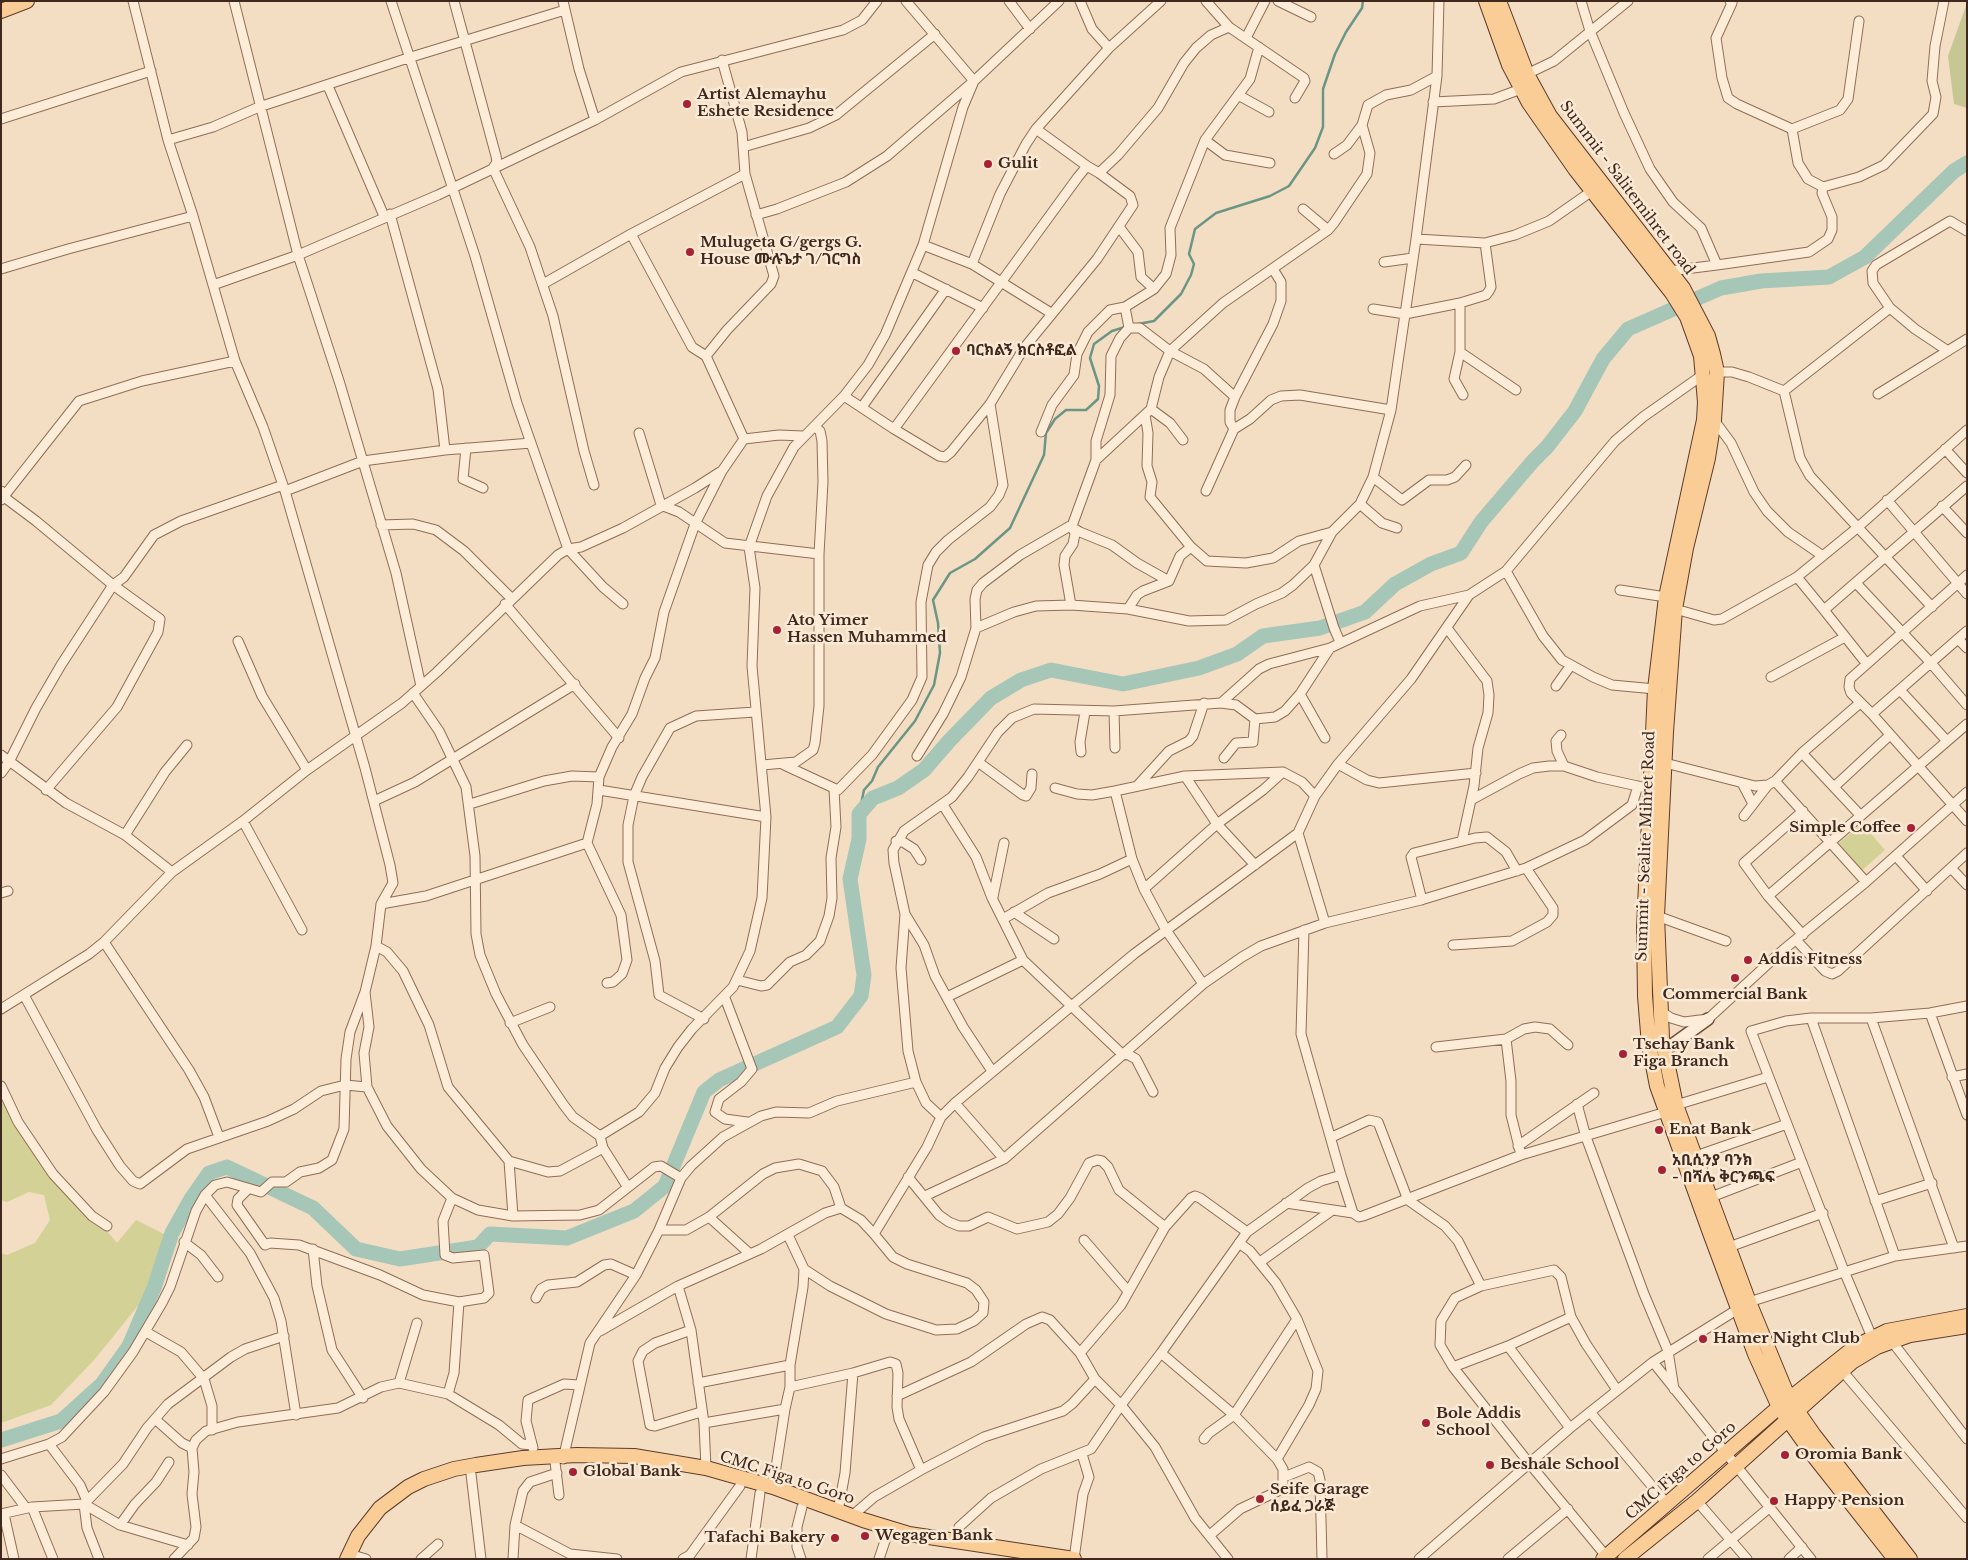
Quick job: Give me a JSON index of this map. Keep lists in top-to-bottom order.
{
  "streets": {
    "main road": ["Summit - Salitemihret road", "Summit - Sealite Mihret Road", "CMC Figa to Goro"]
  },
  "crossings": [
    ["Summit - Salitemihret road", "Summit - Sealite Mihret Road"],
    ["Summit - Sealite Mihret Road", "CMC Figa to Goro"]
  ],
  "places": [
    "Artist Alemayhu Eshete Residence",
    "Gulit",
    "Mulugeta G/gergs G. House ሙሉጌታ ገ/ገርግስ",
    "ባርክልኝ ክርስቶፎል",
    "Ato Yimer Hassen Muhammed",
    "Simple Coffee",
    "Addis Fitness",
    "Commercial Bank",
    "Tsehay Bank Figa Branch",
    "Enat Bank",
    "አቢሲንያ ባንክ - በሻሌ ቅርንጫፍ",
    "Hamer Night Club",
    "Bole Addis School",
    "Oromia Bank",
    "Beshale School",
    "Global Bank",
    "Seife Garage ሰይፈ ጋራጅ",
    "Happy Pension",
    "Wegagen Bank",
    "Tafachi Bakery"
  ]
}
